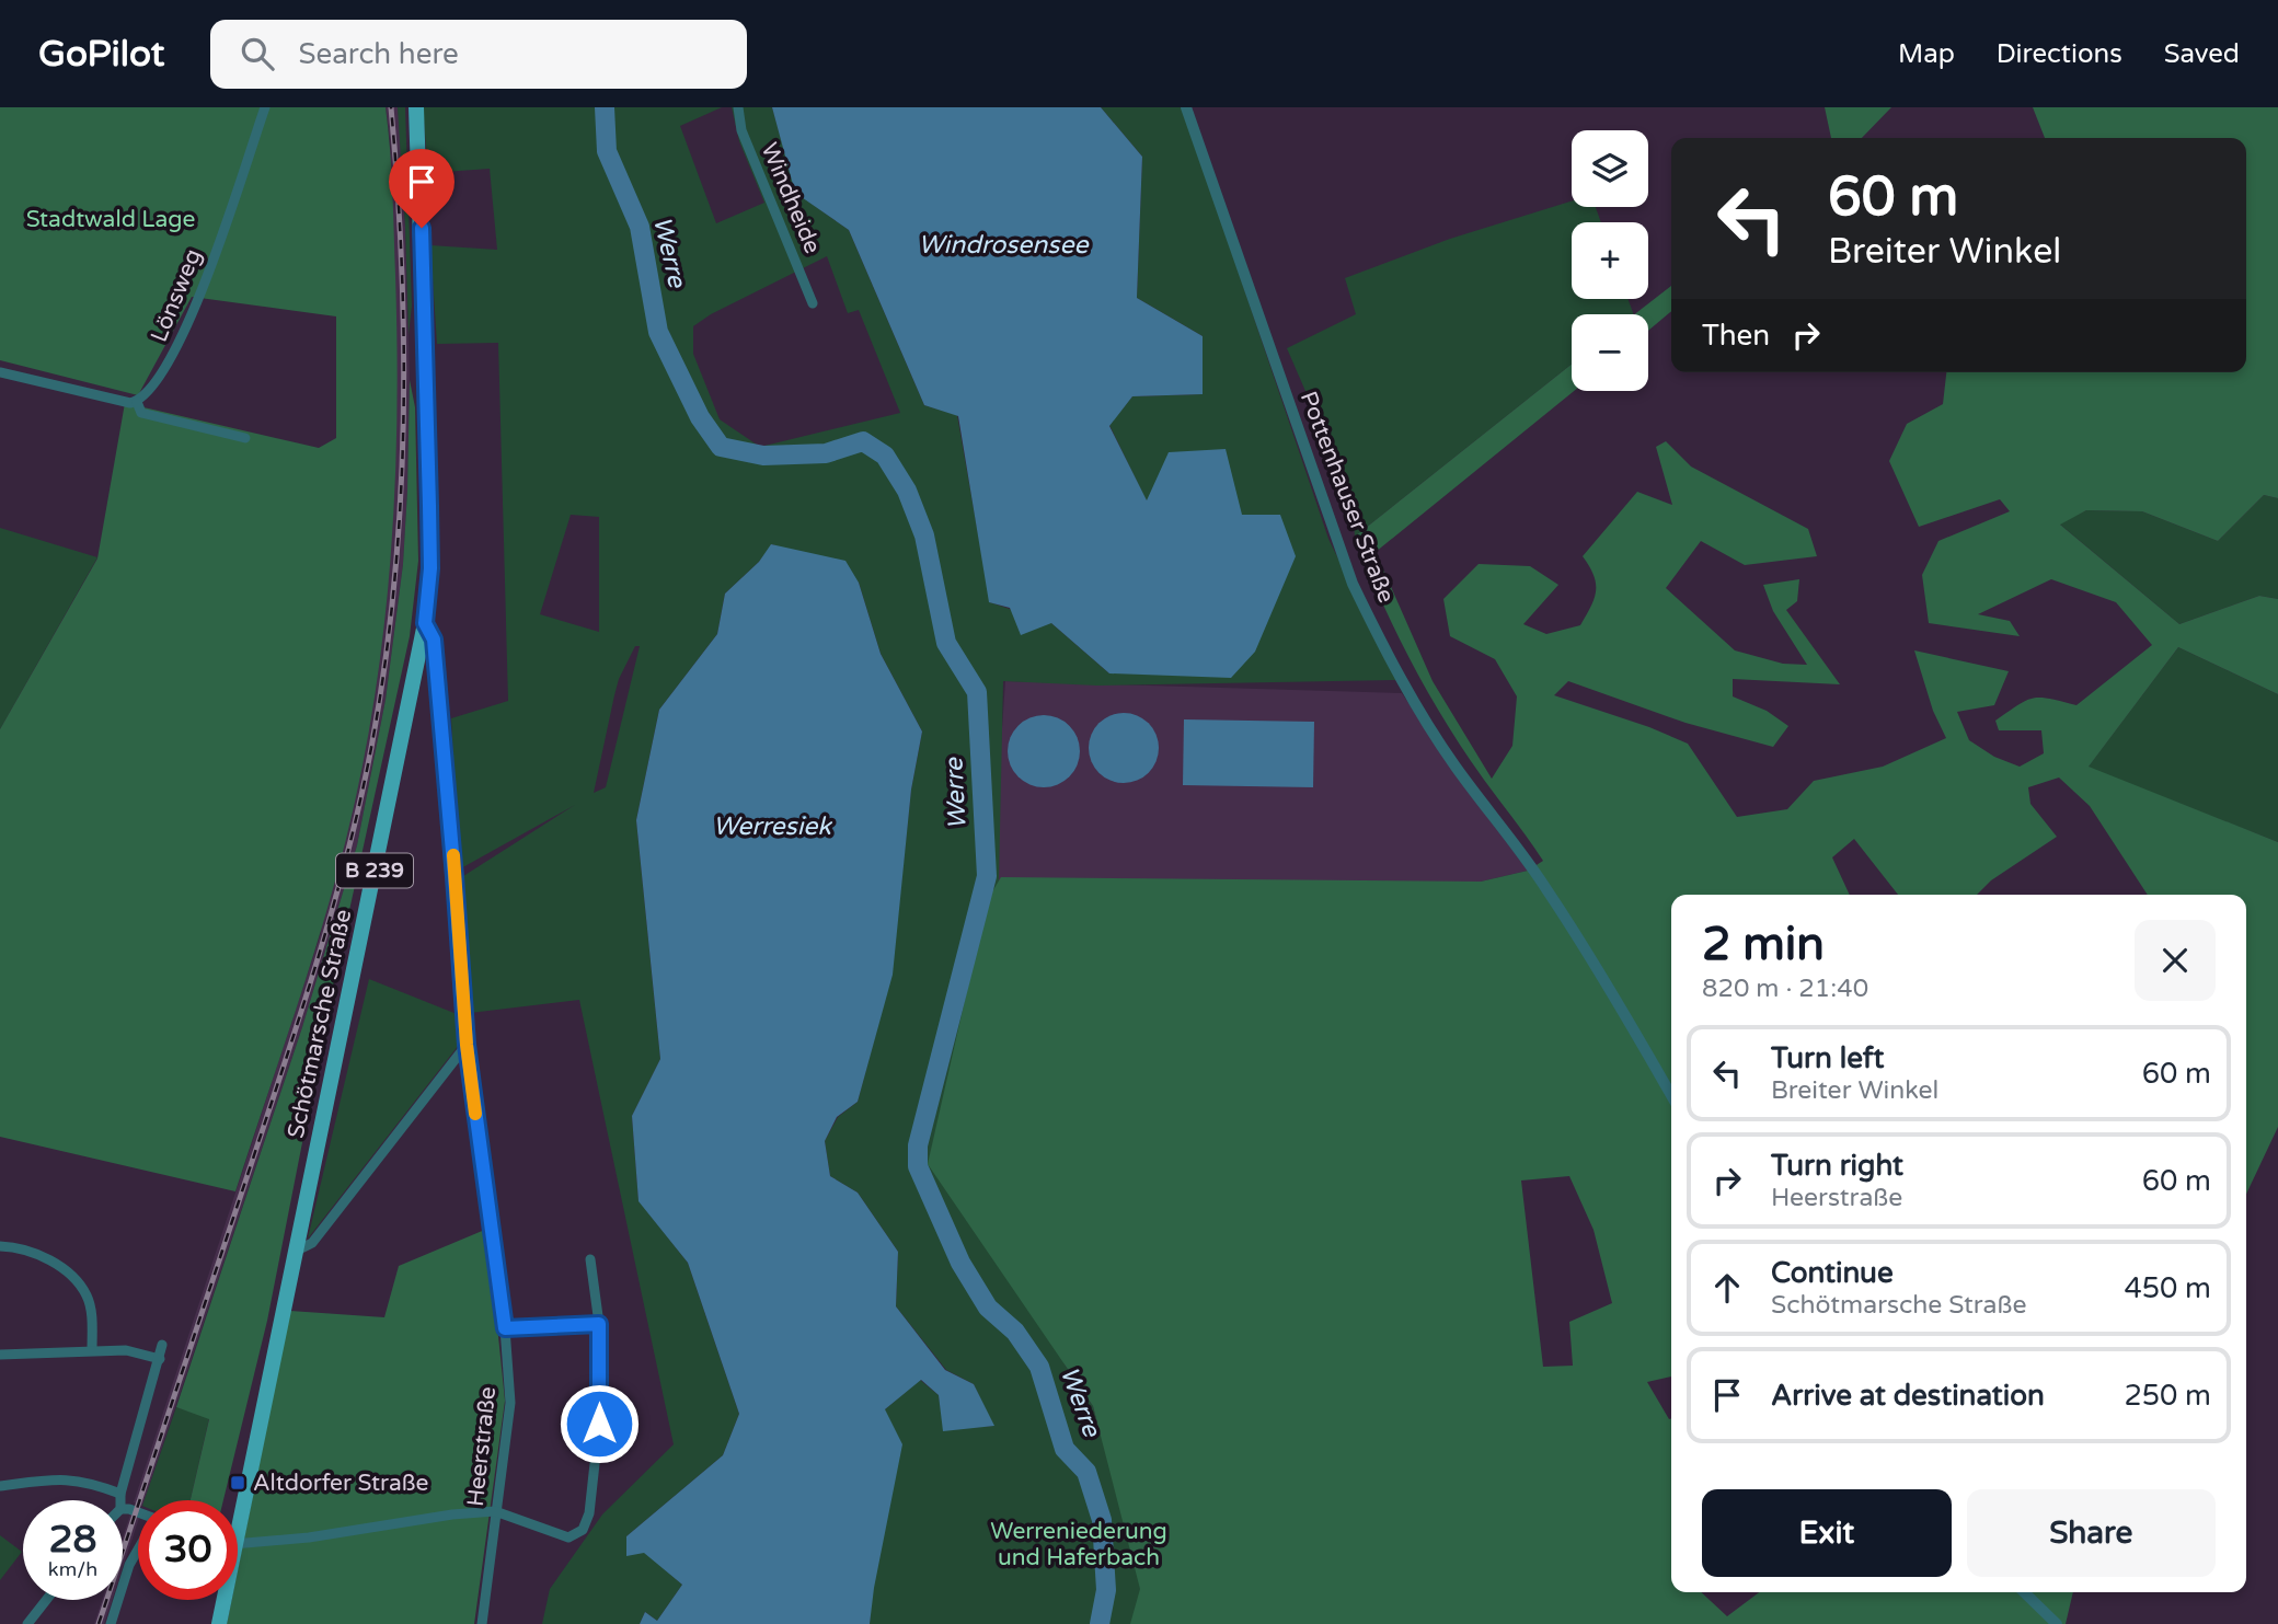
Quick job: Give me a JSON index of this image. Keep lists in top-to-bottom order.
{
  "streets": {
    "main road": ["B 239", "Schötmarsche Straße"],
    "street": [
      "Windheide",
      "Lönsweg",
      "Pottenhauser Straße",
      "Heerstraße"
    ]
  },
  "crossings": [
    ["Schötmarsche Straße", "Heerstraße"]
  ],
  "water": ["Windrosensee", "Werre", "Werresiek"],
  "parks": ["Stadtwald Lage", "Werreniederung und Haferbach"],
  "places": {
    "transit": ["Altdorfer Straße"]
  },
  "page": {
    "header": "GoPilot",
    "search": "Search here",
    "nav": ["Map", "Directions", "Saved"],
    "map_buttons": ["+", "−"],
    "turn": ["60 m", "Breiter Winkel"],
    "then": "Then",
    "heading": ["2 min", "820 m · 21:40"],
    "list": [
      {
        "name": "Turn left",
        "note": "Breiter Winkel",
        "value": "60 m"
      },
      {
        "name": "Turn right",
        "note": "Heerstraße",
        "value": "60 m"
      },
      {
        "name": "Continue",
        "note": "Schötmarsche Straße",
        "value": "450 m"
      },
      {
        "name": "Arrive at destination",
        "value": "250 m"
      }
    ],
    "buttons": ["Exit", "Share"],
    "speed": "28 km/h",
    "limit": "30"
  }
}
